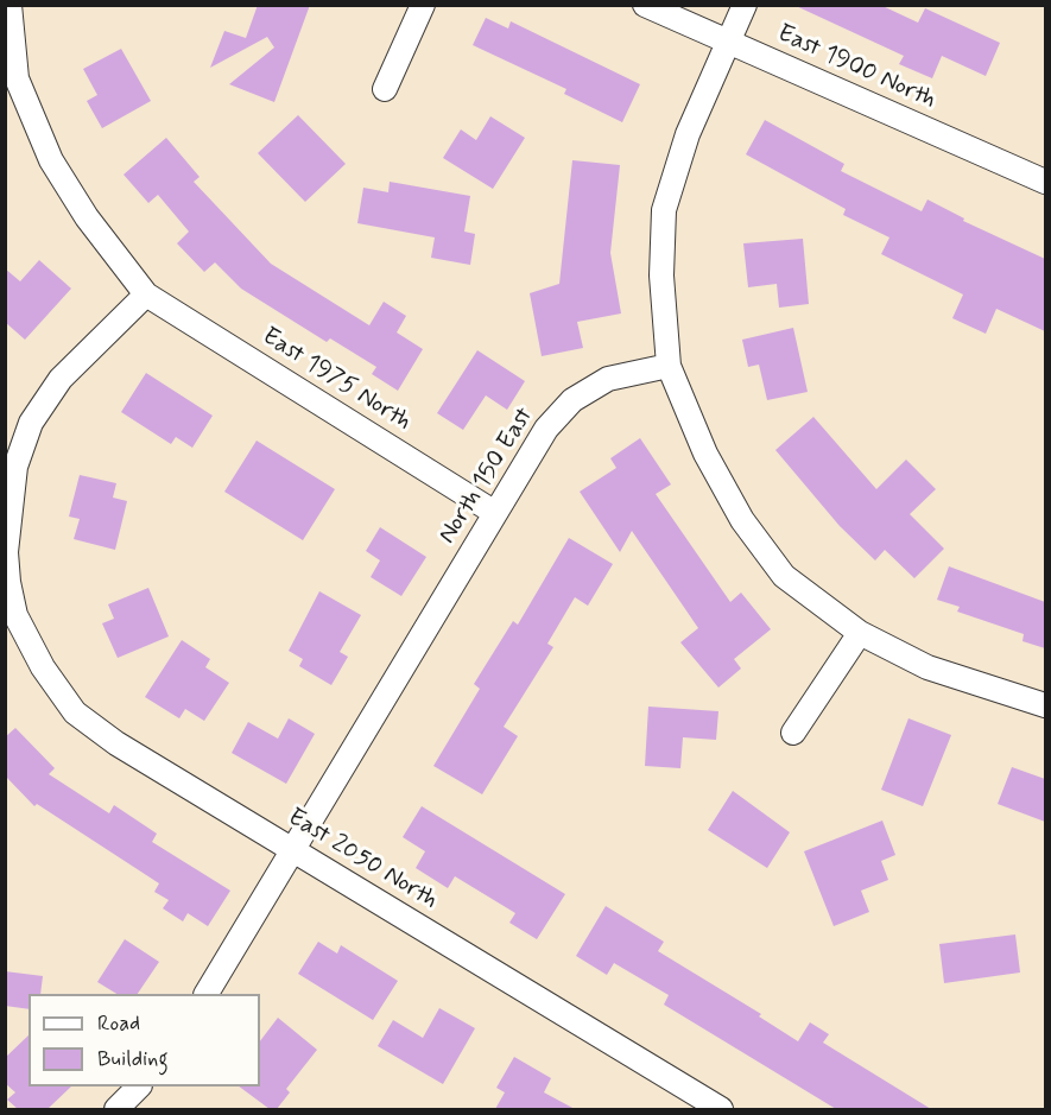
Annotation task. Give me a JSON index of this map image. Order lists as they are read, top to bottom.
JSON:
{
  "streets": {
    "street": [
      "East 1900 North",
      "East 1975 North",
      "North 150 East",
      "East 2050 North"
    ]
  },
  "crossings": [
    ["East 1975 North", "North 150 East"],
    ["East 1975 North", "East 2050 North"],
    ["North 150 East", "East 2050 North"]
  ],
  "legend": ["Road", "Building"]
}
